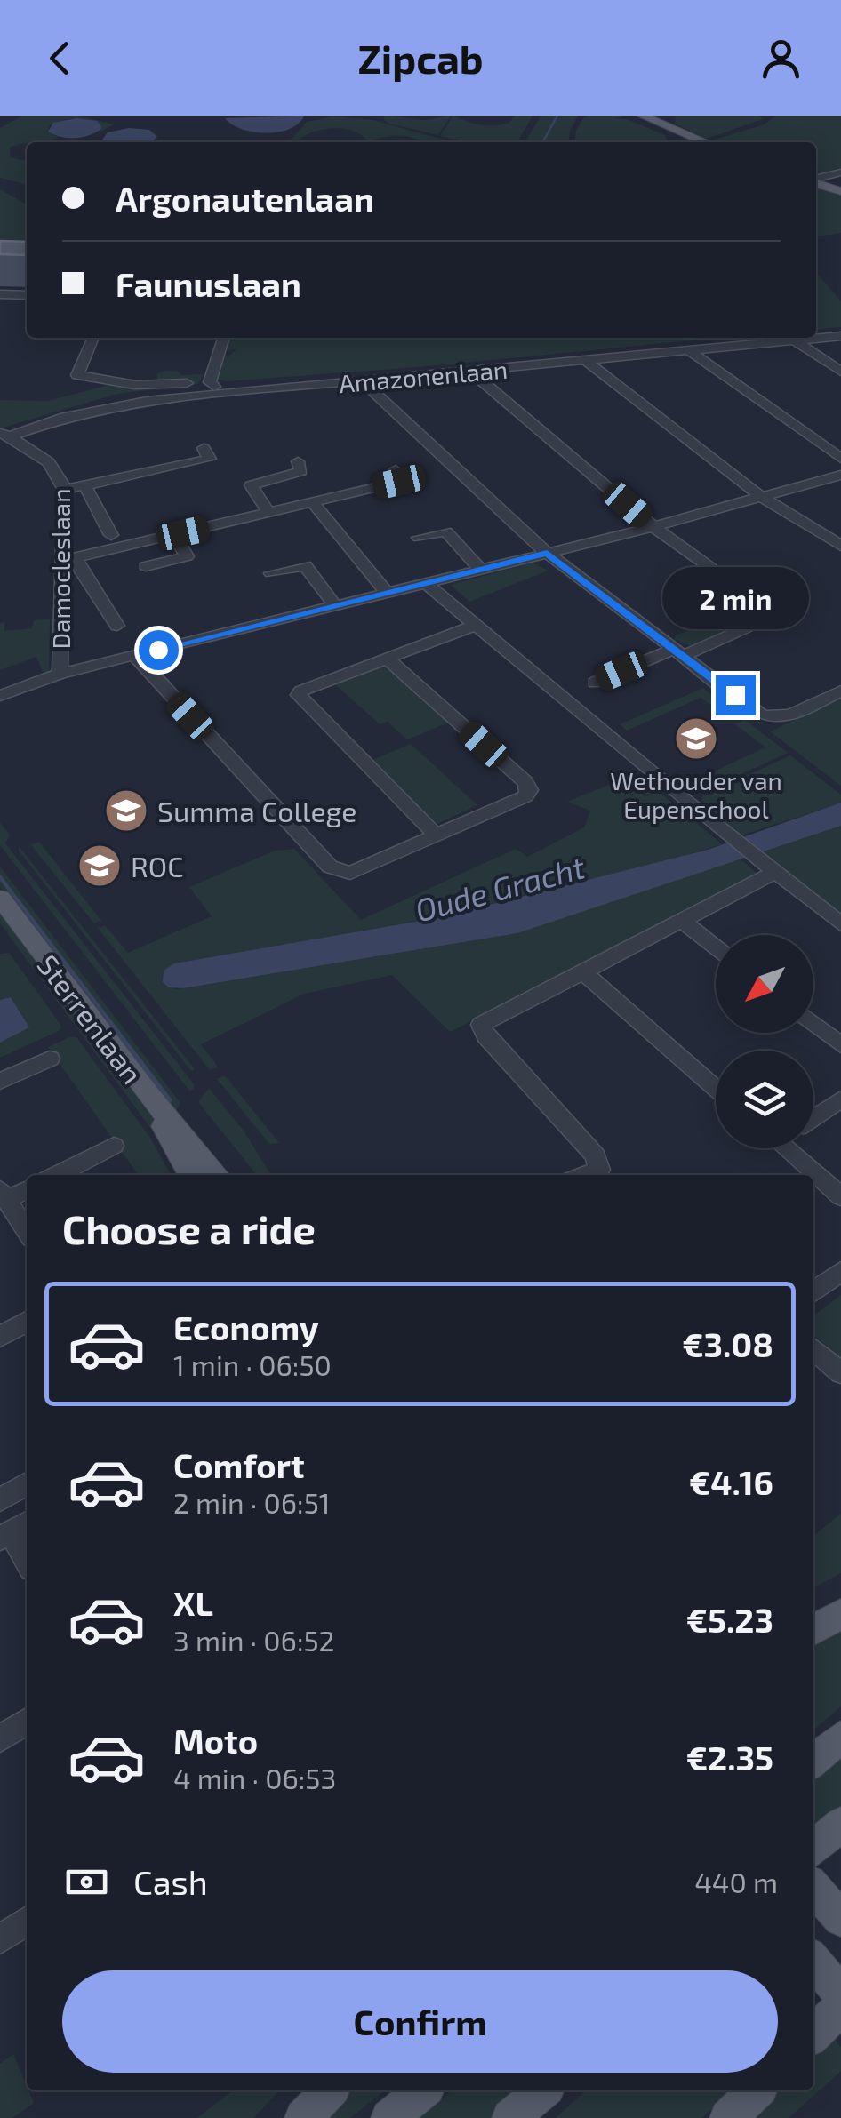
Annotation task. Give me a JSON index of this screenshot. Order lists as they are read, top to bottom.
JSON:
{
  "streets": {
    "main road": ["Sterrenlaan"],
    "street": ["Amazonenlaan", "Damocleslaan"]
  },
  "crossings": [
    ["Amazonenlaan", "Damocleslaan"]
  ],
  "water": ["Oude Gracht"],
  "places": {
    "school or university": ["Wethouder van Eupenschool", "Summa College", "ROC"]
  },
  "north": "bottom left",
  "page": {
    "header": "Zipcab",
    "banner": ["Argonautenlaan", "Faunuslaan"],
    "bubble": "2 min",
    "heading": "Choose a ride",
    "list": [
      {
        "name": "Economy",
        "note": "1 min · 06:50",
        "value": "€3.08"
      },
      {
        "name": "Comfort",
        "note": "2 min · 06:51",
        "value": "€4.16"
      },
      {
        "name": "XL",
        "note": "3 min · 06:52",
        "value": "€5.23"
      },
      {
        "name": "Moto",
        "note": "4 min · 06:53",
        "value": "€2.35"
      }
    ],
    "pay": ["Cash", "440 m"],
    "buttons": "Confirm"
  }
}
